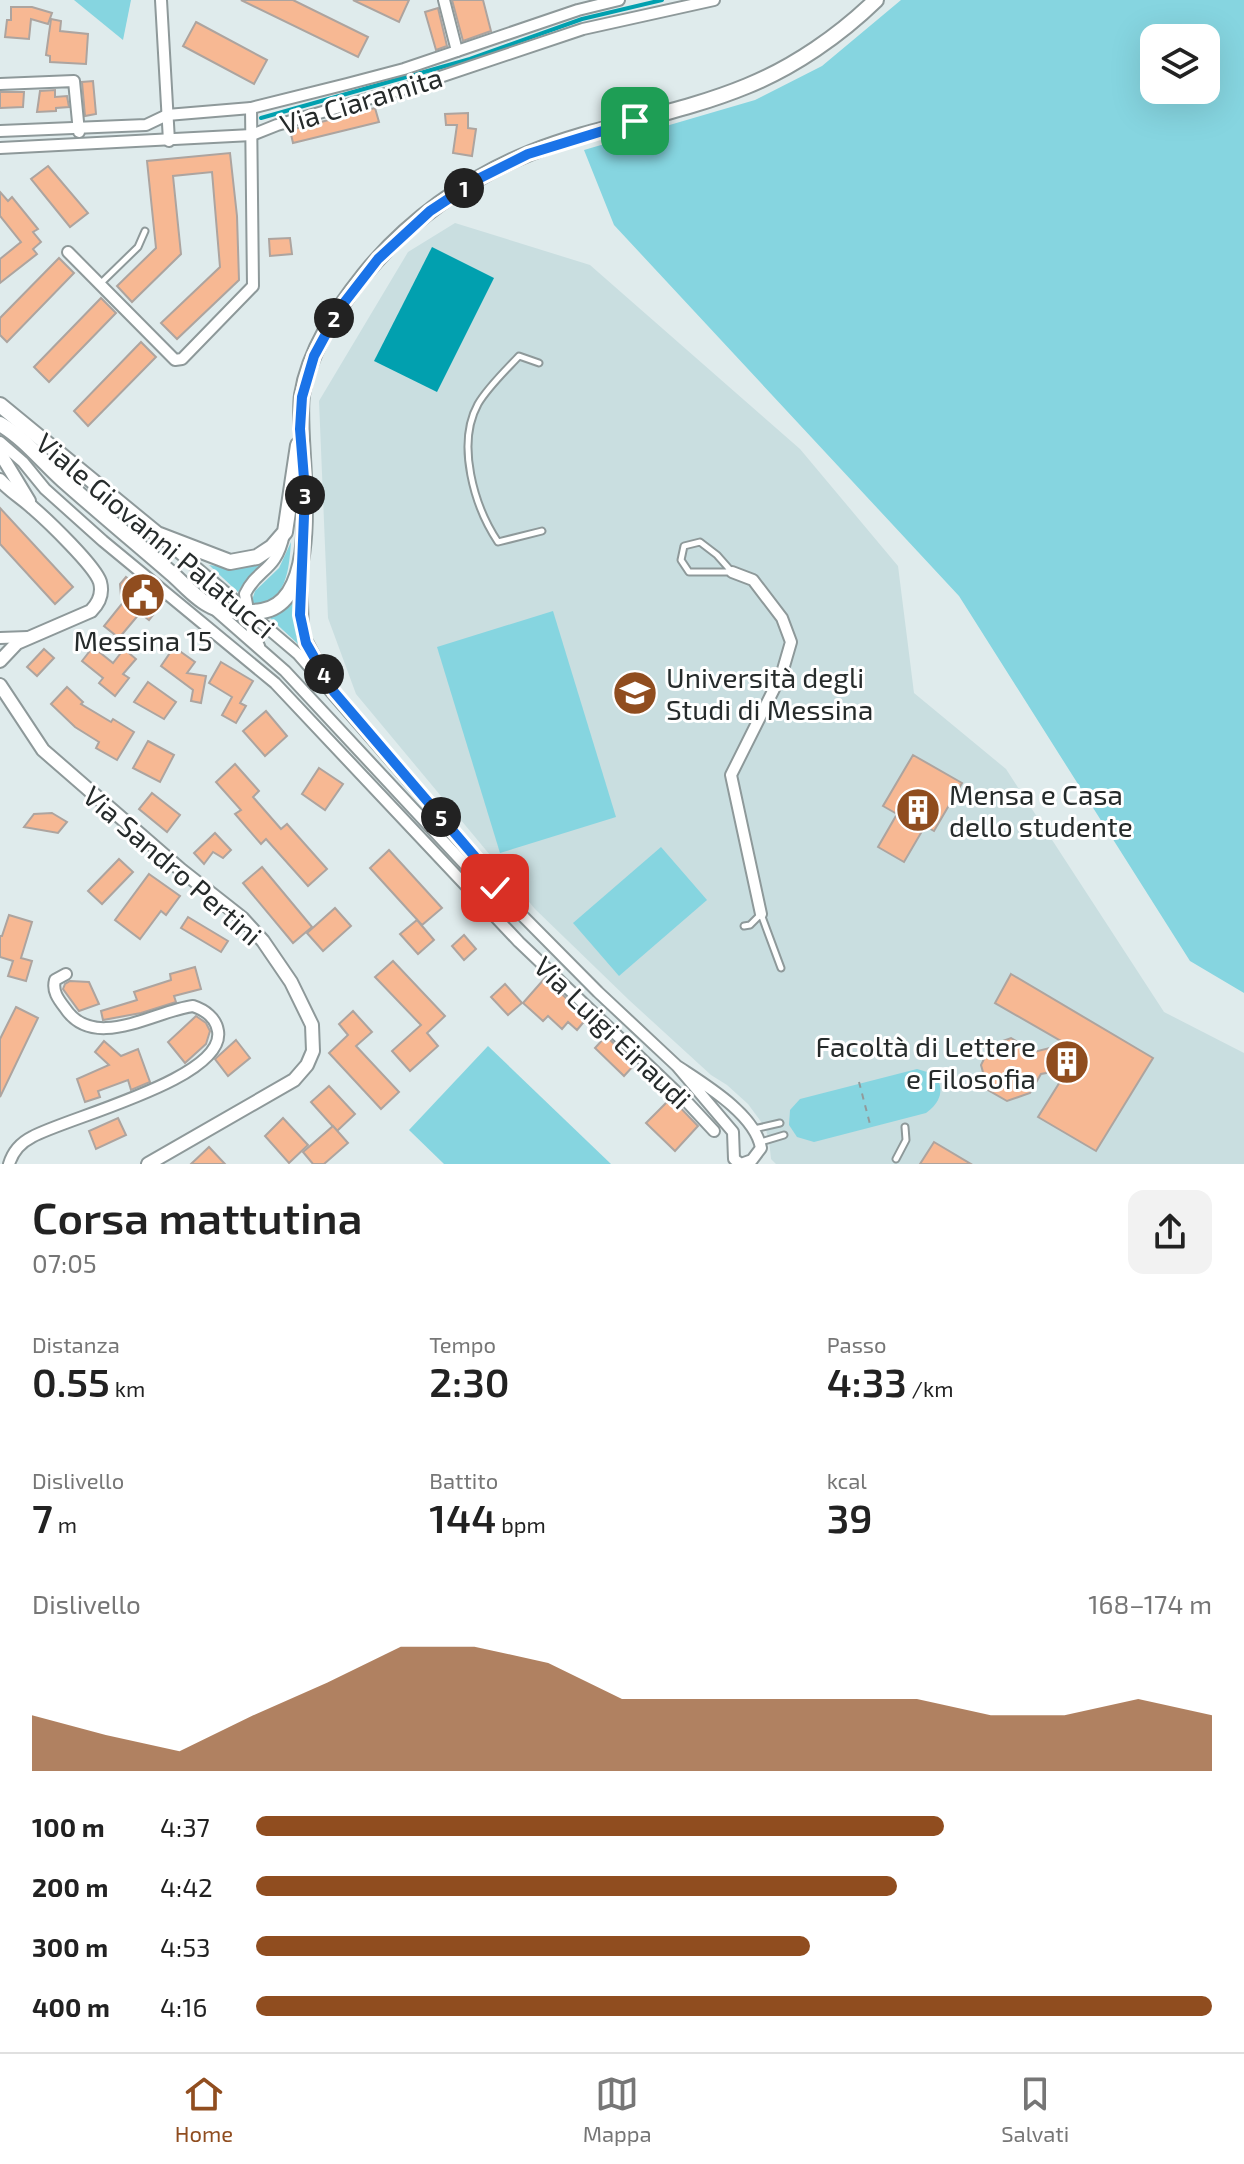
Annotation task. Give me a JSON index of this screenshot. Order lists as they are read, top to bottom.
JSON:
{
  "streets": {
    "main road": ["Viale Giovanni Palatucci"],
    "street": ["Via Ciaramita", "Via Sandro Pertini", "Via Luigi Einaudi"]
  },
  "places": {
    "public building": ["Messina 15"],
    "school or university": ["Università degli Studi di Messina"],
    "building": ["Mensa e Casa dello studente", "Facoltà di Lettere e Filosofia"]
  },
  "page": {
    "pins": [
      "1",
      "2",
      "3",
      "4",
      "5"
    ],
    "heading": ["Corsa mattutina", "07:05"],
    "stats": [
      ["Distanza", "0.55 km"],
      ["Tempo", "2:30"],
      ["Passo", "4:33 /km"],
      ["Dislivello", "7 m"],
      ["Battito", "144 bpm"],
      ["kcal", "39"]
    ],
    "chart": ["Dislivello", "168–174 m"],
    "list": [
      {
        "name": "100 m",
        "note": "4:37"
      },
      {
        "name": "200 m",
        "note": "4:42"
      },
      {
        "name": "300 m",
        "note": "4:53"
      },
      {
        "name": "400 m",
        "note": "4:16"
      }
    ],
    "tabs": ["Home", "Mappa", "Salvati"]
  }
}
